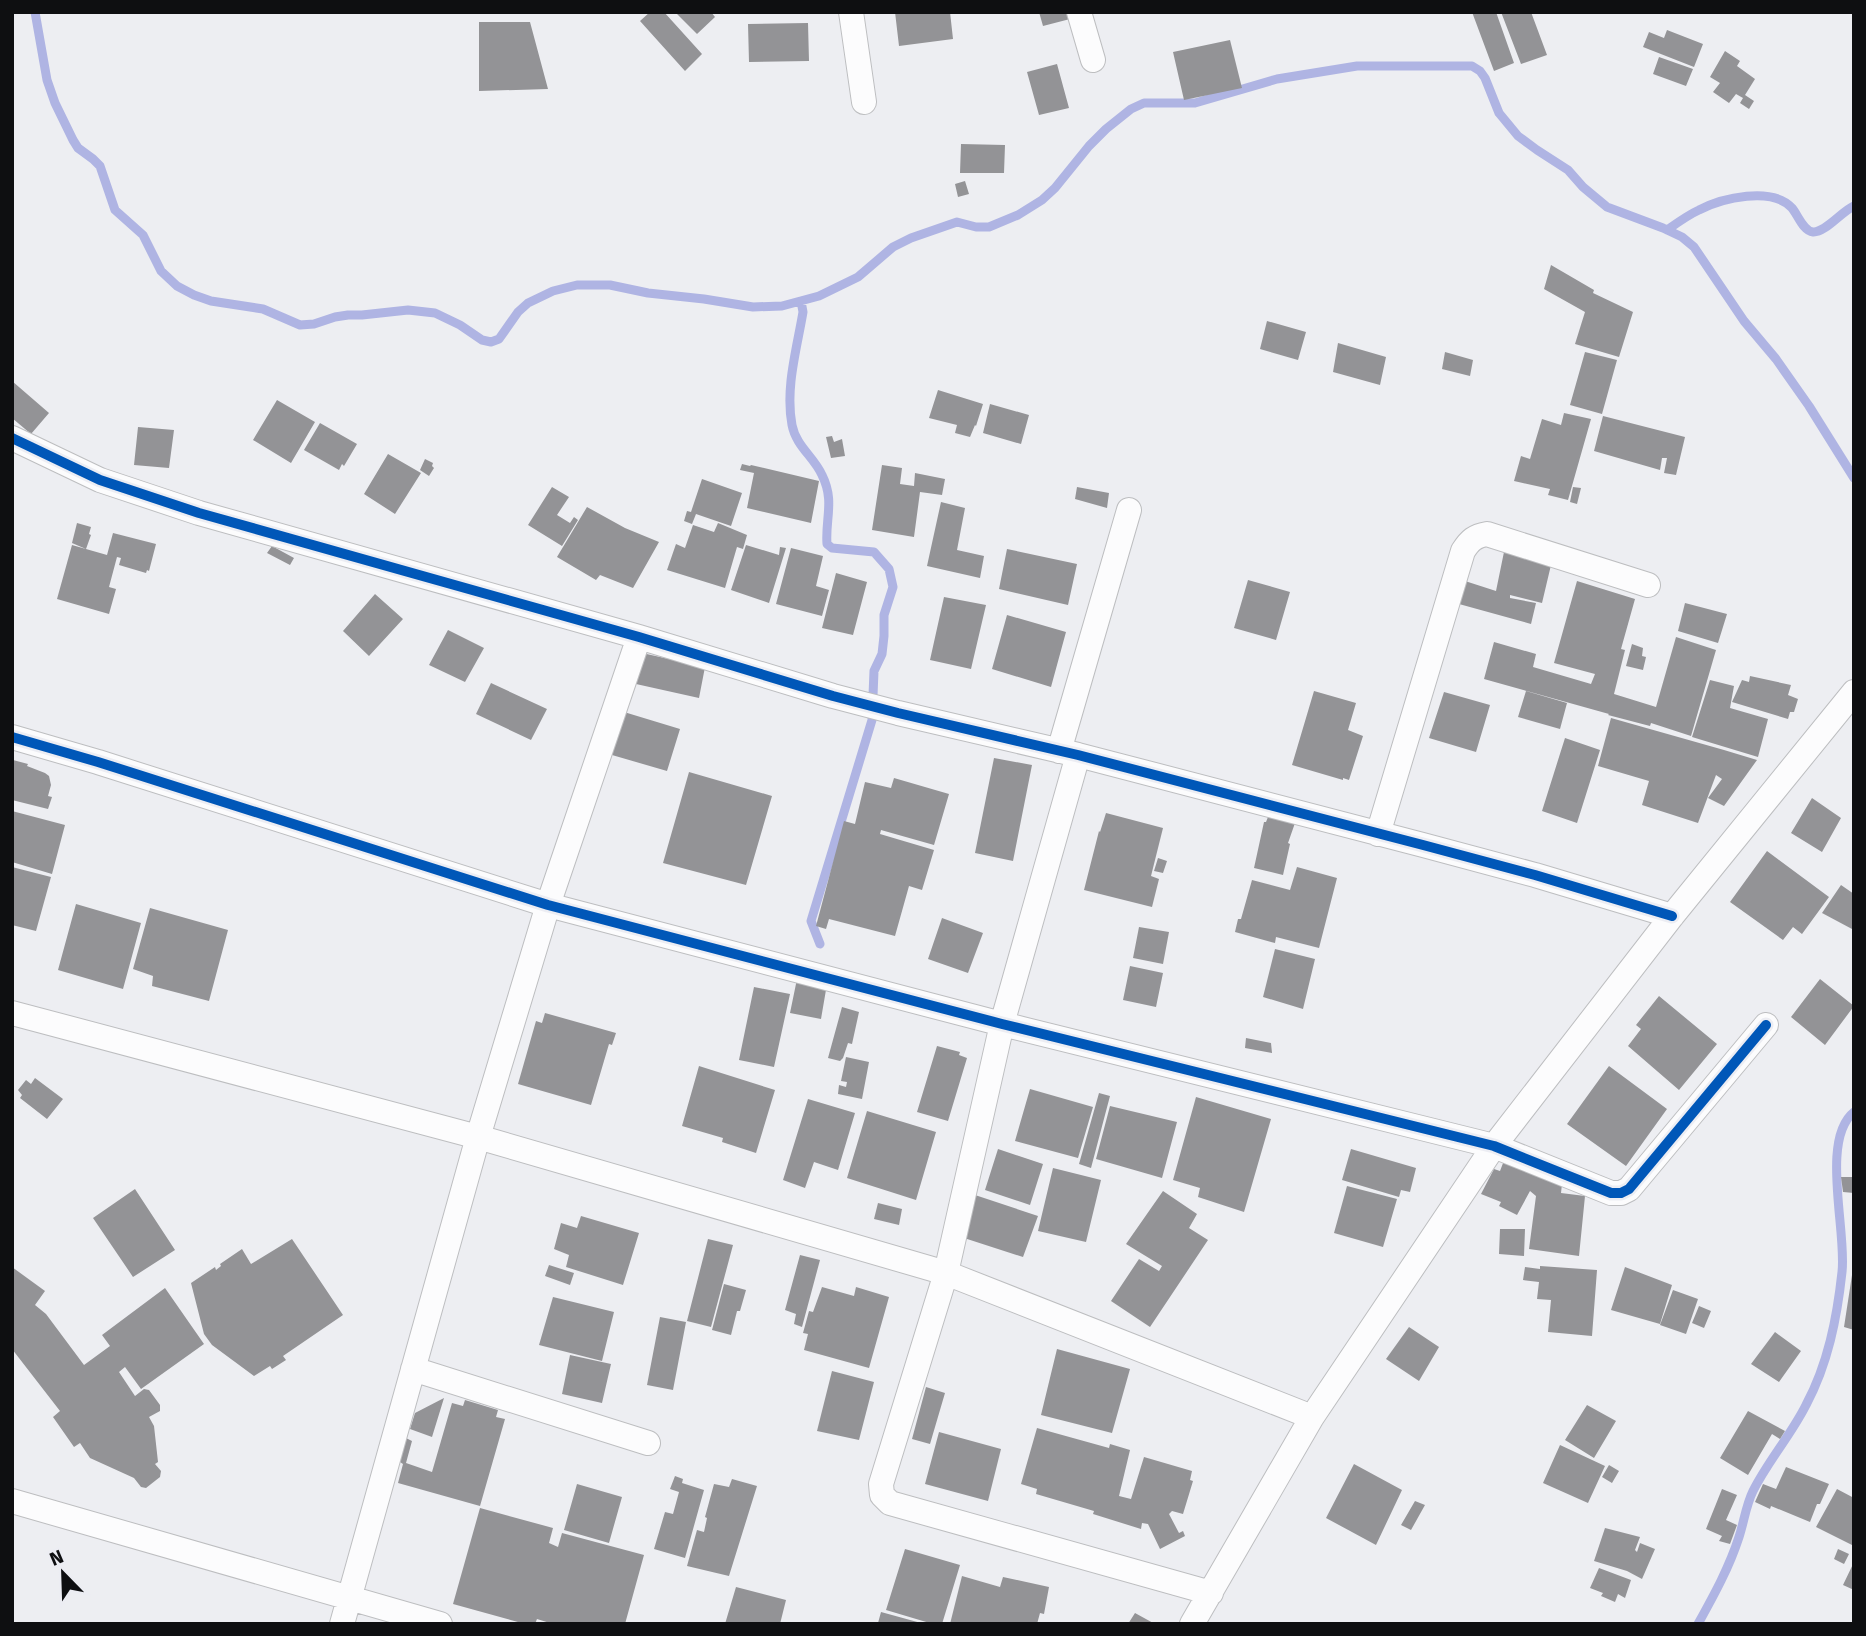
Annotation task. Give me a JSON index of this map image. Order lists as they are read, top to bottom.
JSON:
{
  "north": "top left"
}
